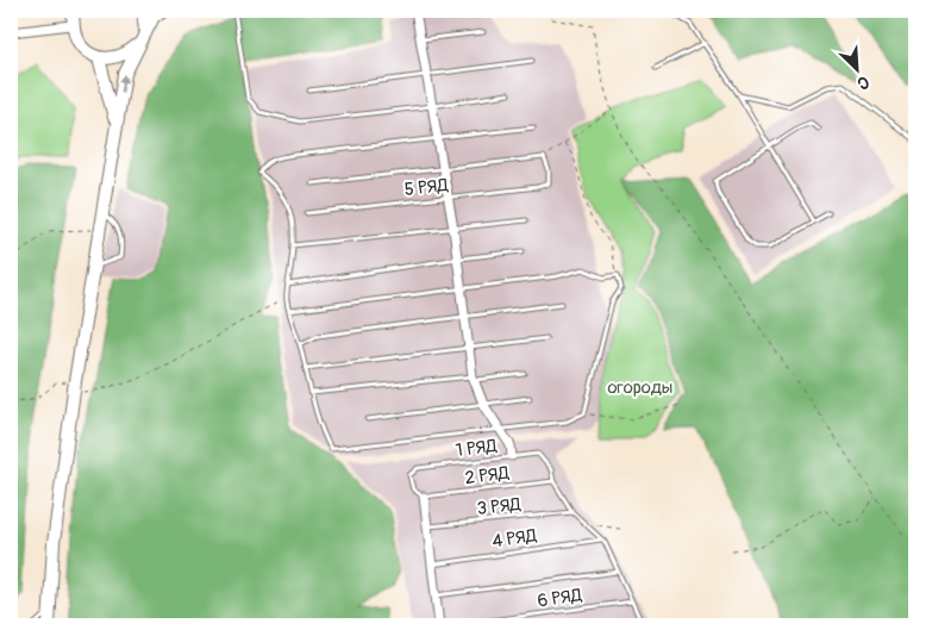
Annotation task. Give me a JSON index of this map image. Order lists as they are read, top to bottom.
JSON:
{
  "streets": {
    "lane": [
      "5 РЯД",
      "1 РЯД",
      "2 РЯД",
      "3 РЯД",
      "4 РЯД",
      "6 РЯД"
    ]
  },
  "crossings": [
    ["1 РЯД", "2 РЯД"]
  ],
  "parks": ["огороды"],
  "north": "bottom right"
}
